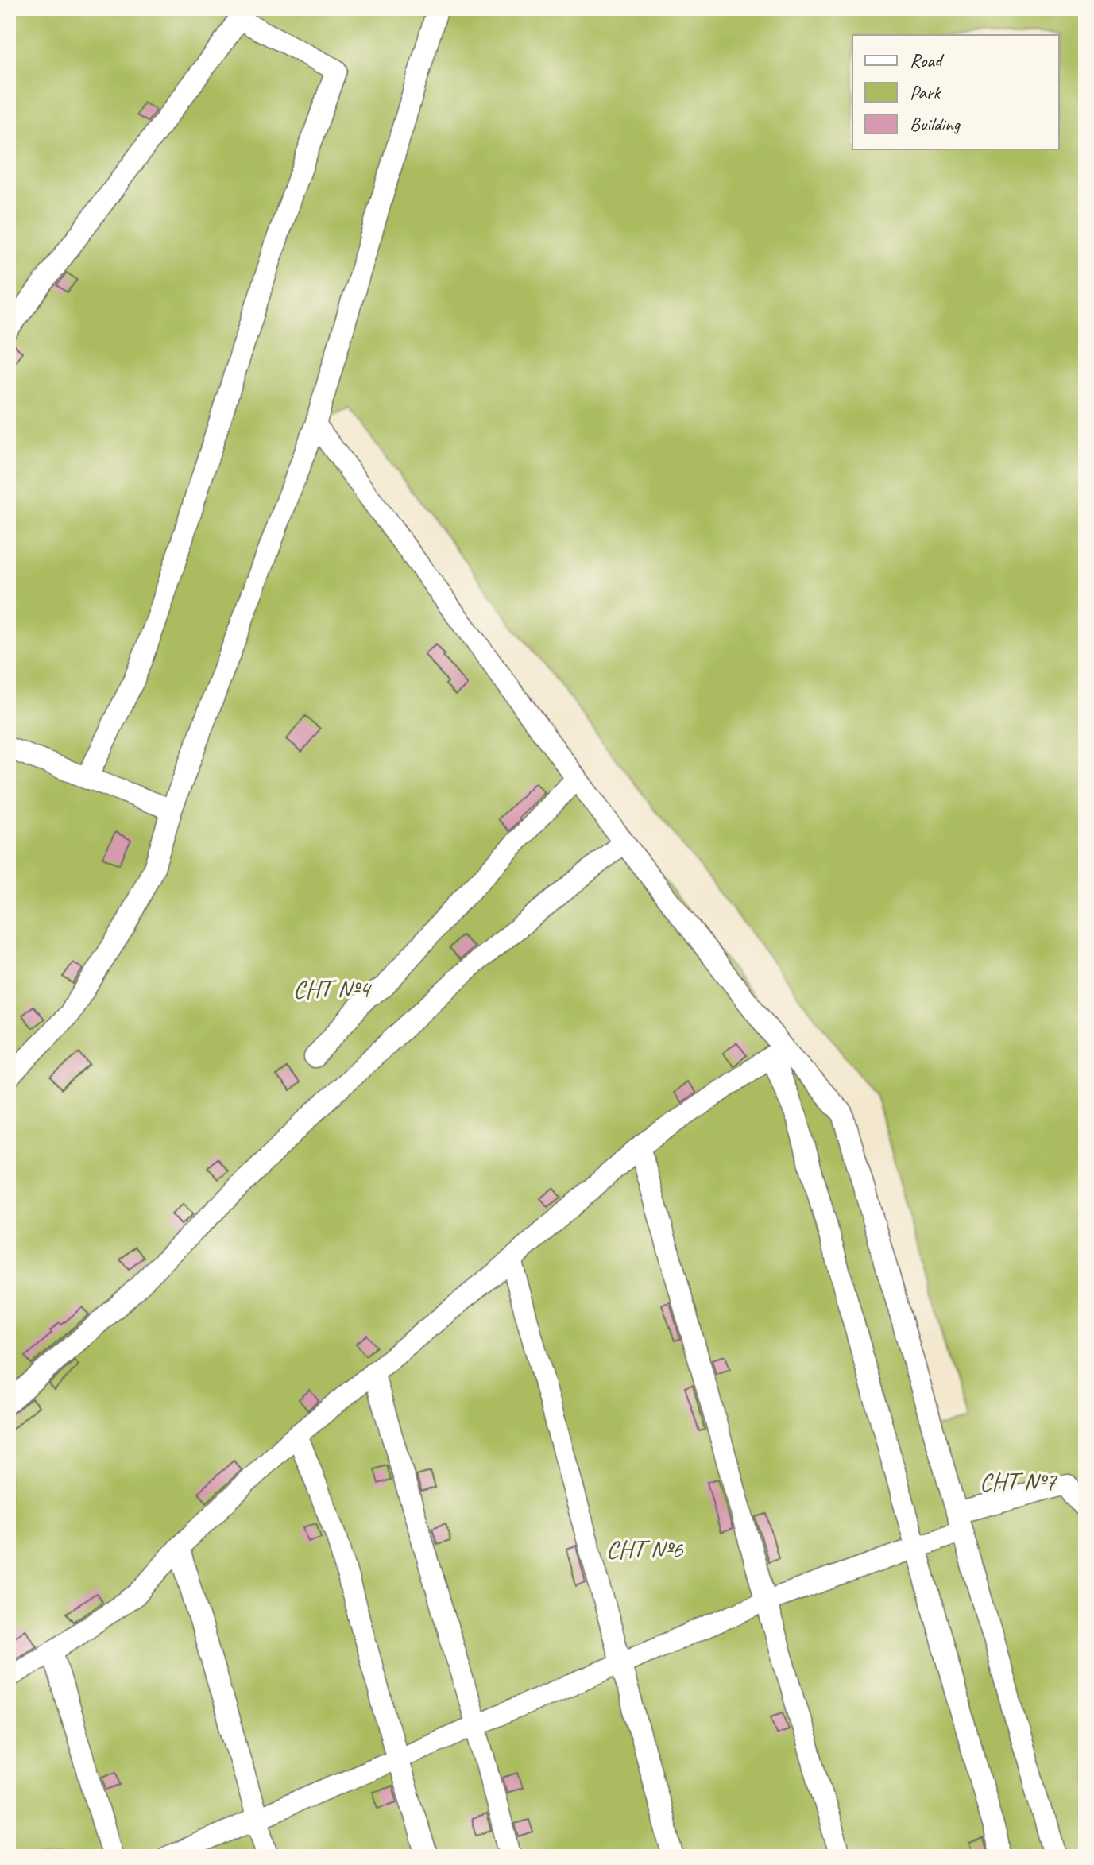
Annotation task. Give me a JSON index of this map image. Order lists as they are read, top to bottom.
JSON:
{
  "parks": ["СНТ №4", "СНТ №7", "СНТ №6"],
  "legend": ["Road", "Park", "Building"]
}
